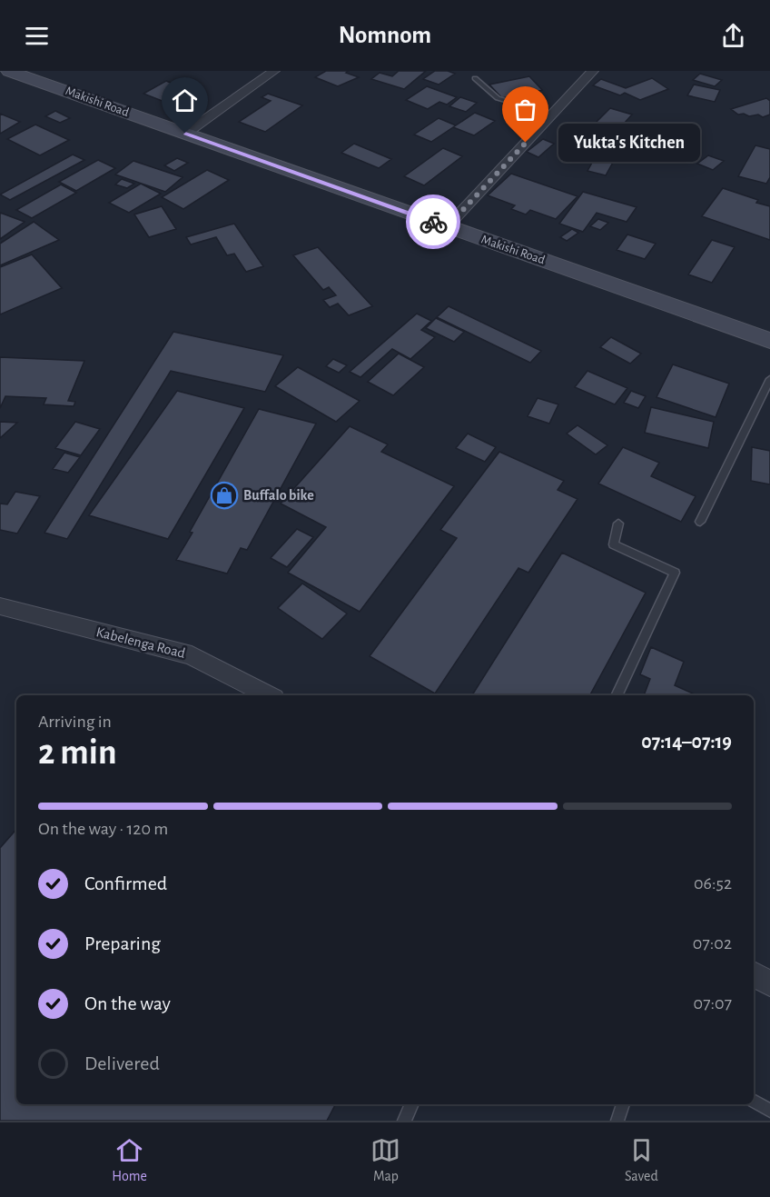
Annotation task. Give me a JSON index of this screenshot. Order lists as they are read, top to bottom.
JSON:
{
  "streets": {
    "main road": ["Makishi Road"],
    "street": ["Kabelenga Road"]
  },
  "places": {
    "other": ["Yukta's Kitchen"],
    "shop": ["Buffalo bike"]
  },
  "page": {
    "header": "Nomnom",
    "bubble": "Yukta's Kitchen",
    "heading": ["2 min", "Arriving in", "07:14–07:19"],
    "bar": "On the way · 120 m",
    "list": [
      ["Confirmed", "06:52"],
      ["Preparing", "07:02"],
      ["On the way", "07:07"],
      "Delivered"
    ],
    "tabs": ["Home", "Map", "Saved"]
  }
}
